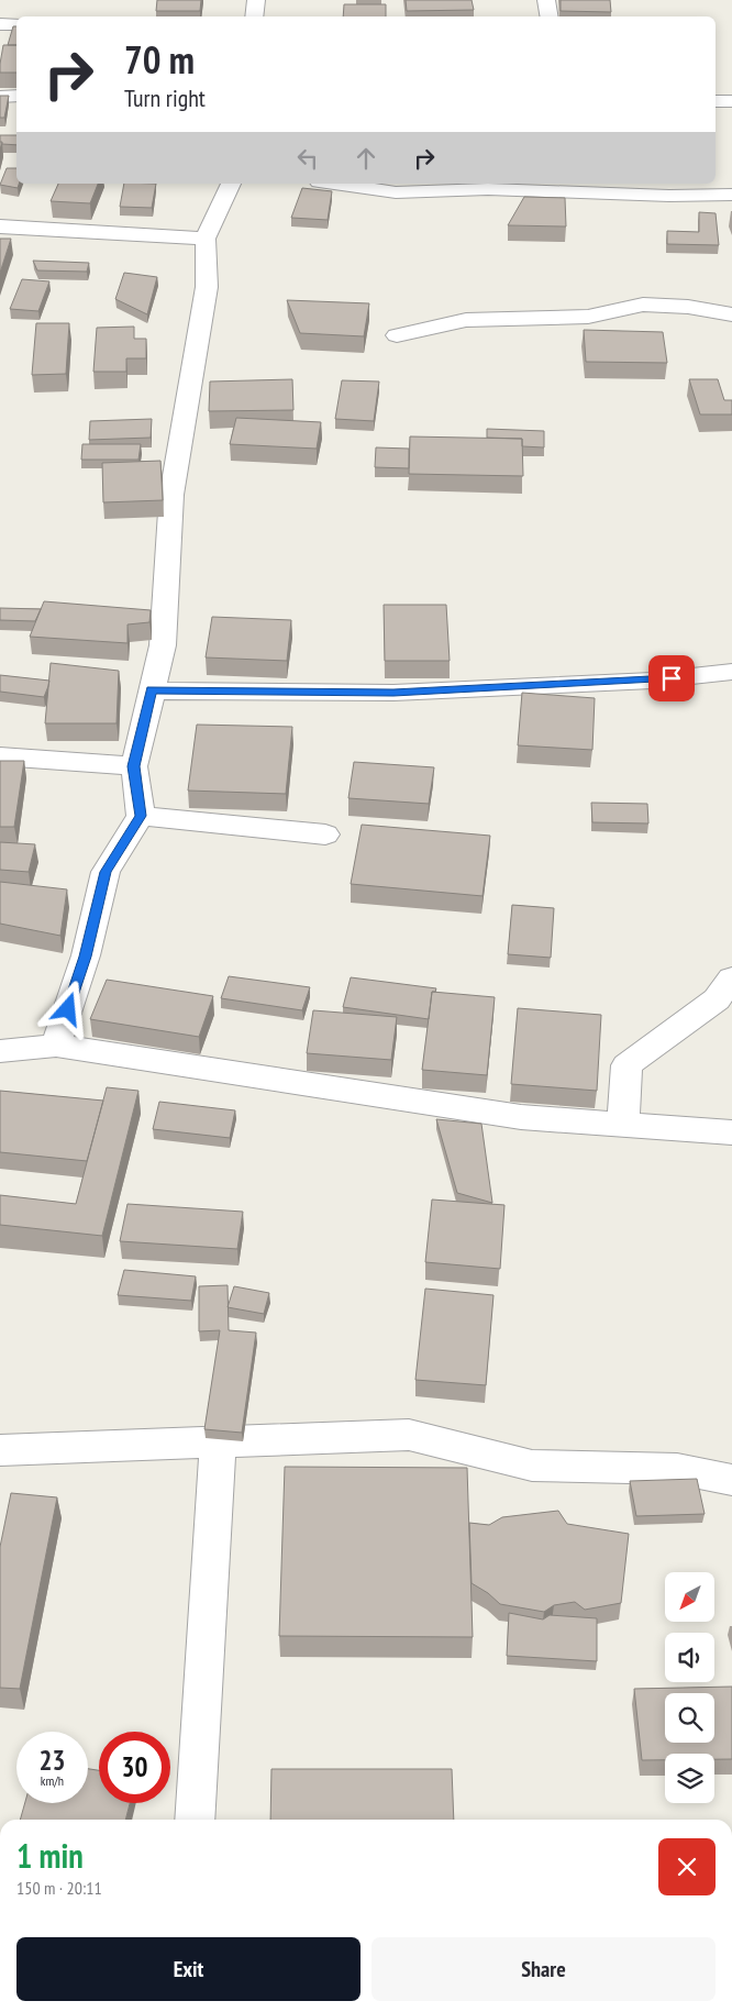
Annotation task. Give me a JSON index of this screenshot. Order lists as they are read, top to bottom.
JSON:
{
  "north": "bottom left",
  "page": {
    "turn": ["70 m", "Turn right"],
    "speed": "23 km/h",
    "limit": "30",
    "heading": ["1 min", "150 m · 20:11"],
    "buttons": ["Exit", "Share"]
  }
}
